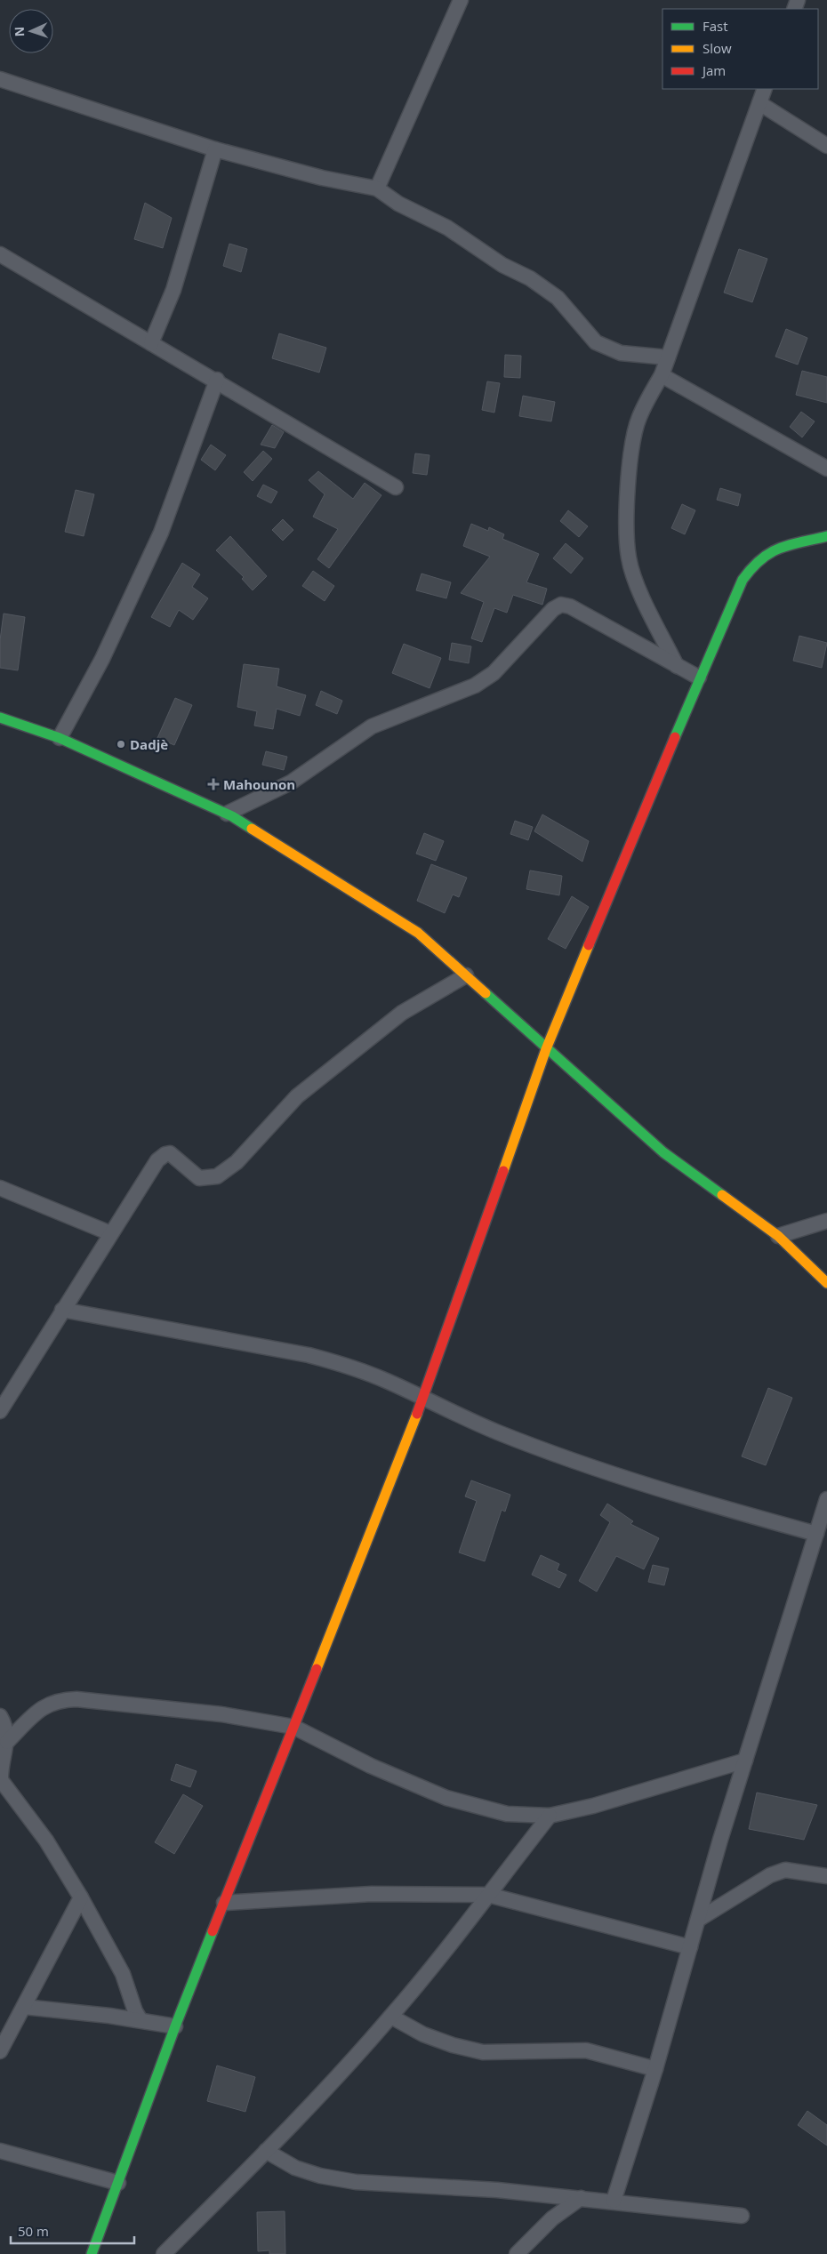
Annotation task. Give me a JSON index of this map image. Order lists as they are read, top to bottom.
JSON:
{
  "places": {
    "other": ["Dadjè"],
    "health": ["Mahounon"]
  },
  "legend": ["Fast", "Slow", "Jam"],
  "scale_bar": "50 m",
  "north": "left"
}
